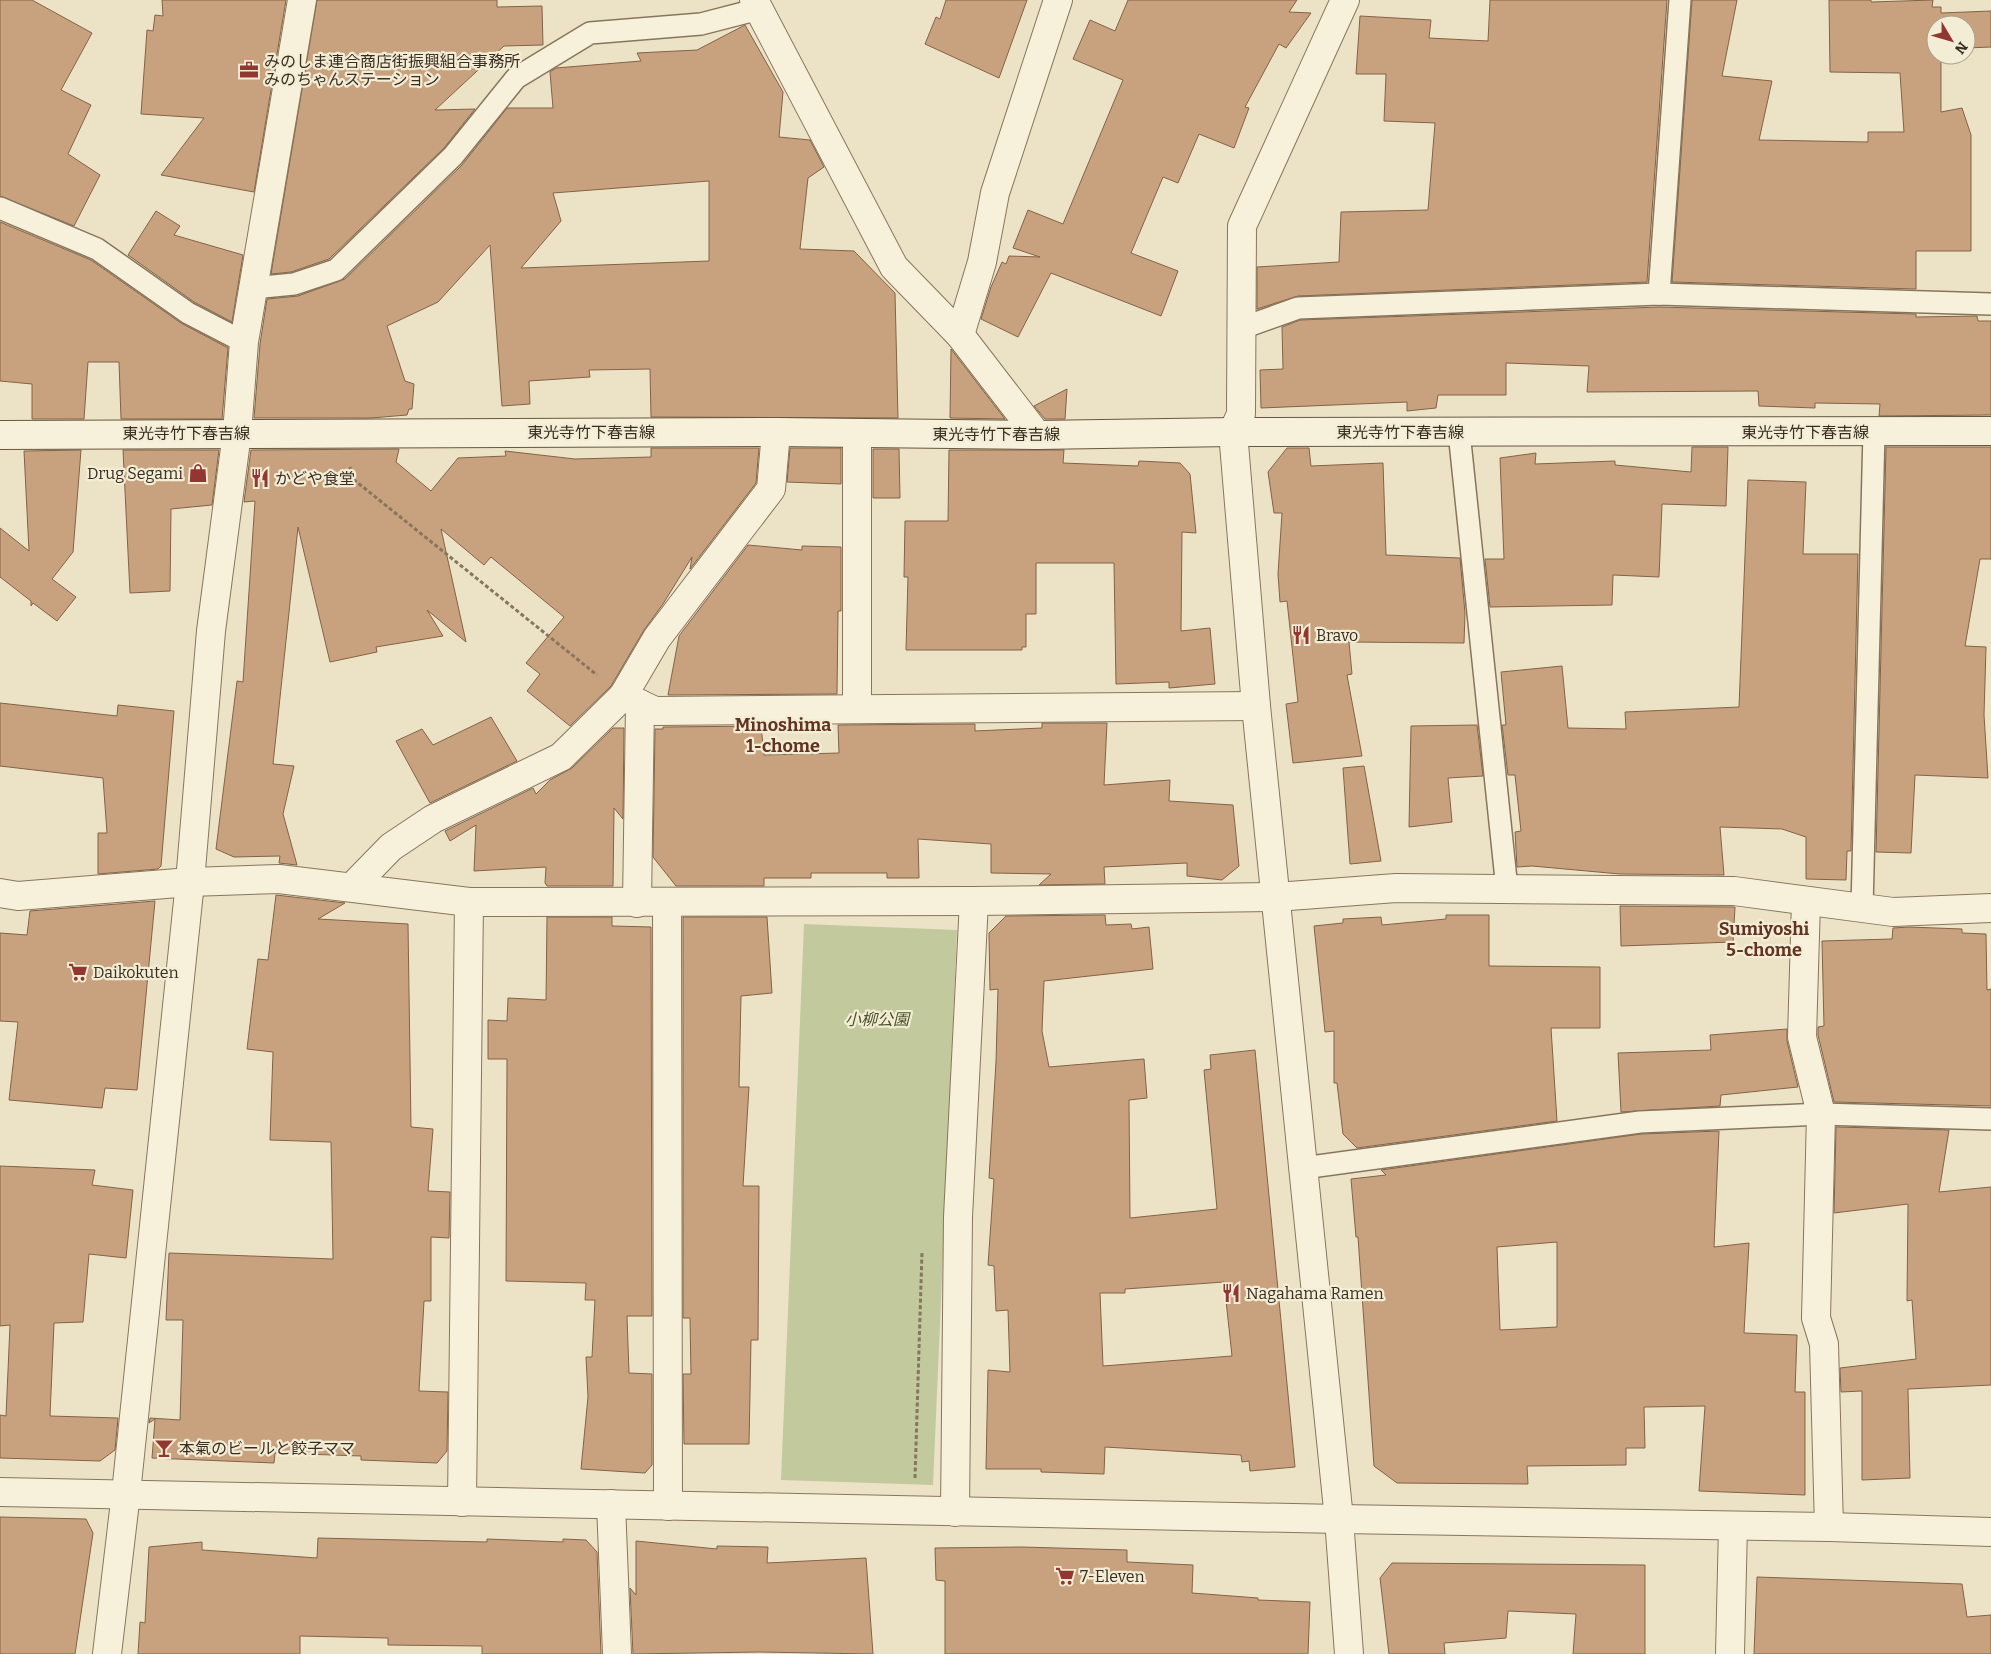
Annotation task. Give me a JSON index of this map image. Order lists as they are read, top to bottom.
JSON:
{
  "streets": {
    "street": ["東光寺竹下春吉線"]
  },
  "districts": ["Minoshima 1-chome", "Sumiyoshi 5-chome"],
  "parks": ["小柳公園"],
  "places": {
    "office": ["みのしま連合商店街振興組合事務所 みのちゃんステーション"],
    "shop": ["Drug Segami"],
    "restaurant": ["かどや食堂", "Bravo", "Nagahama Ramen"],
    "supermarket": ["Daikokuten", "7-Eleven"],
    "bar": ["本氣のビールと餃子ママ"]
  },
  "north": "bottom right"
}
